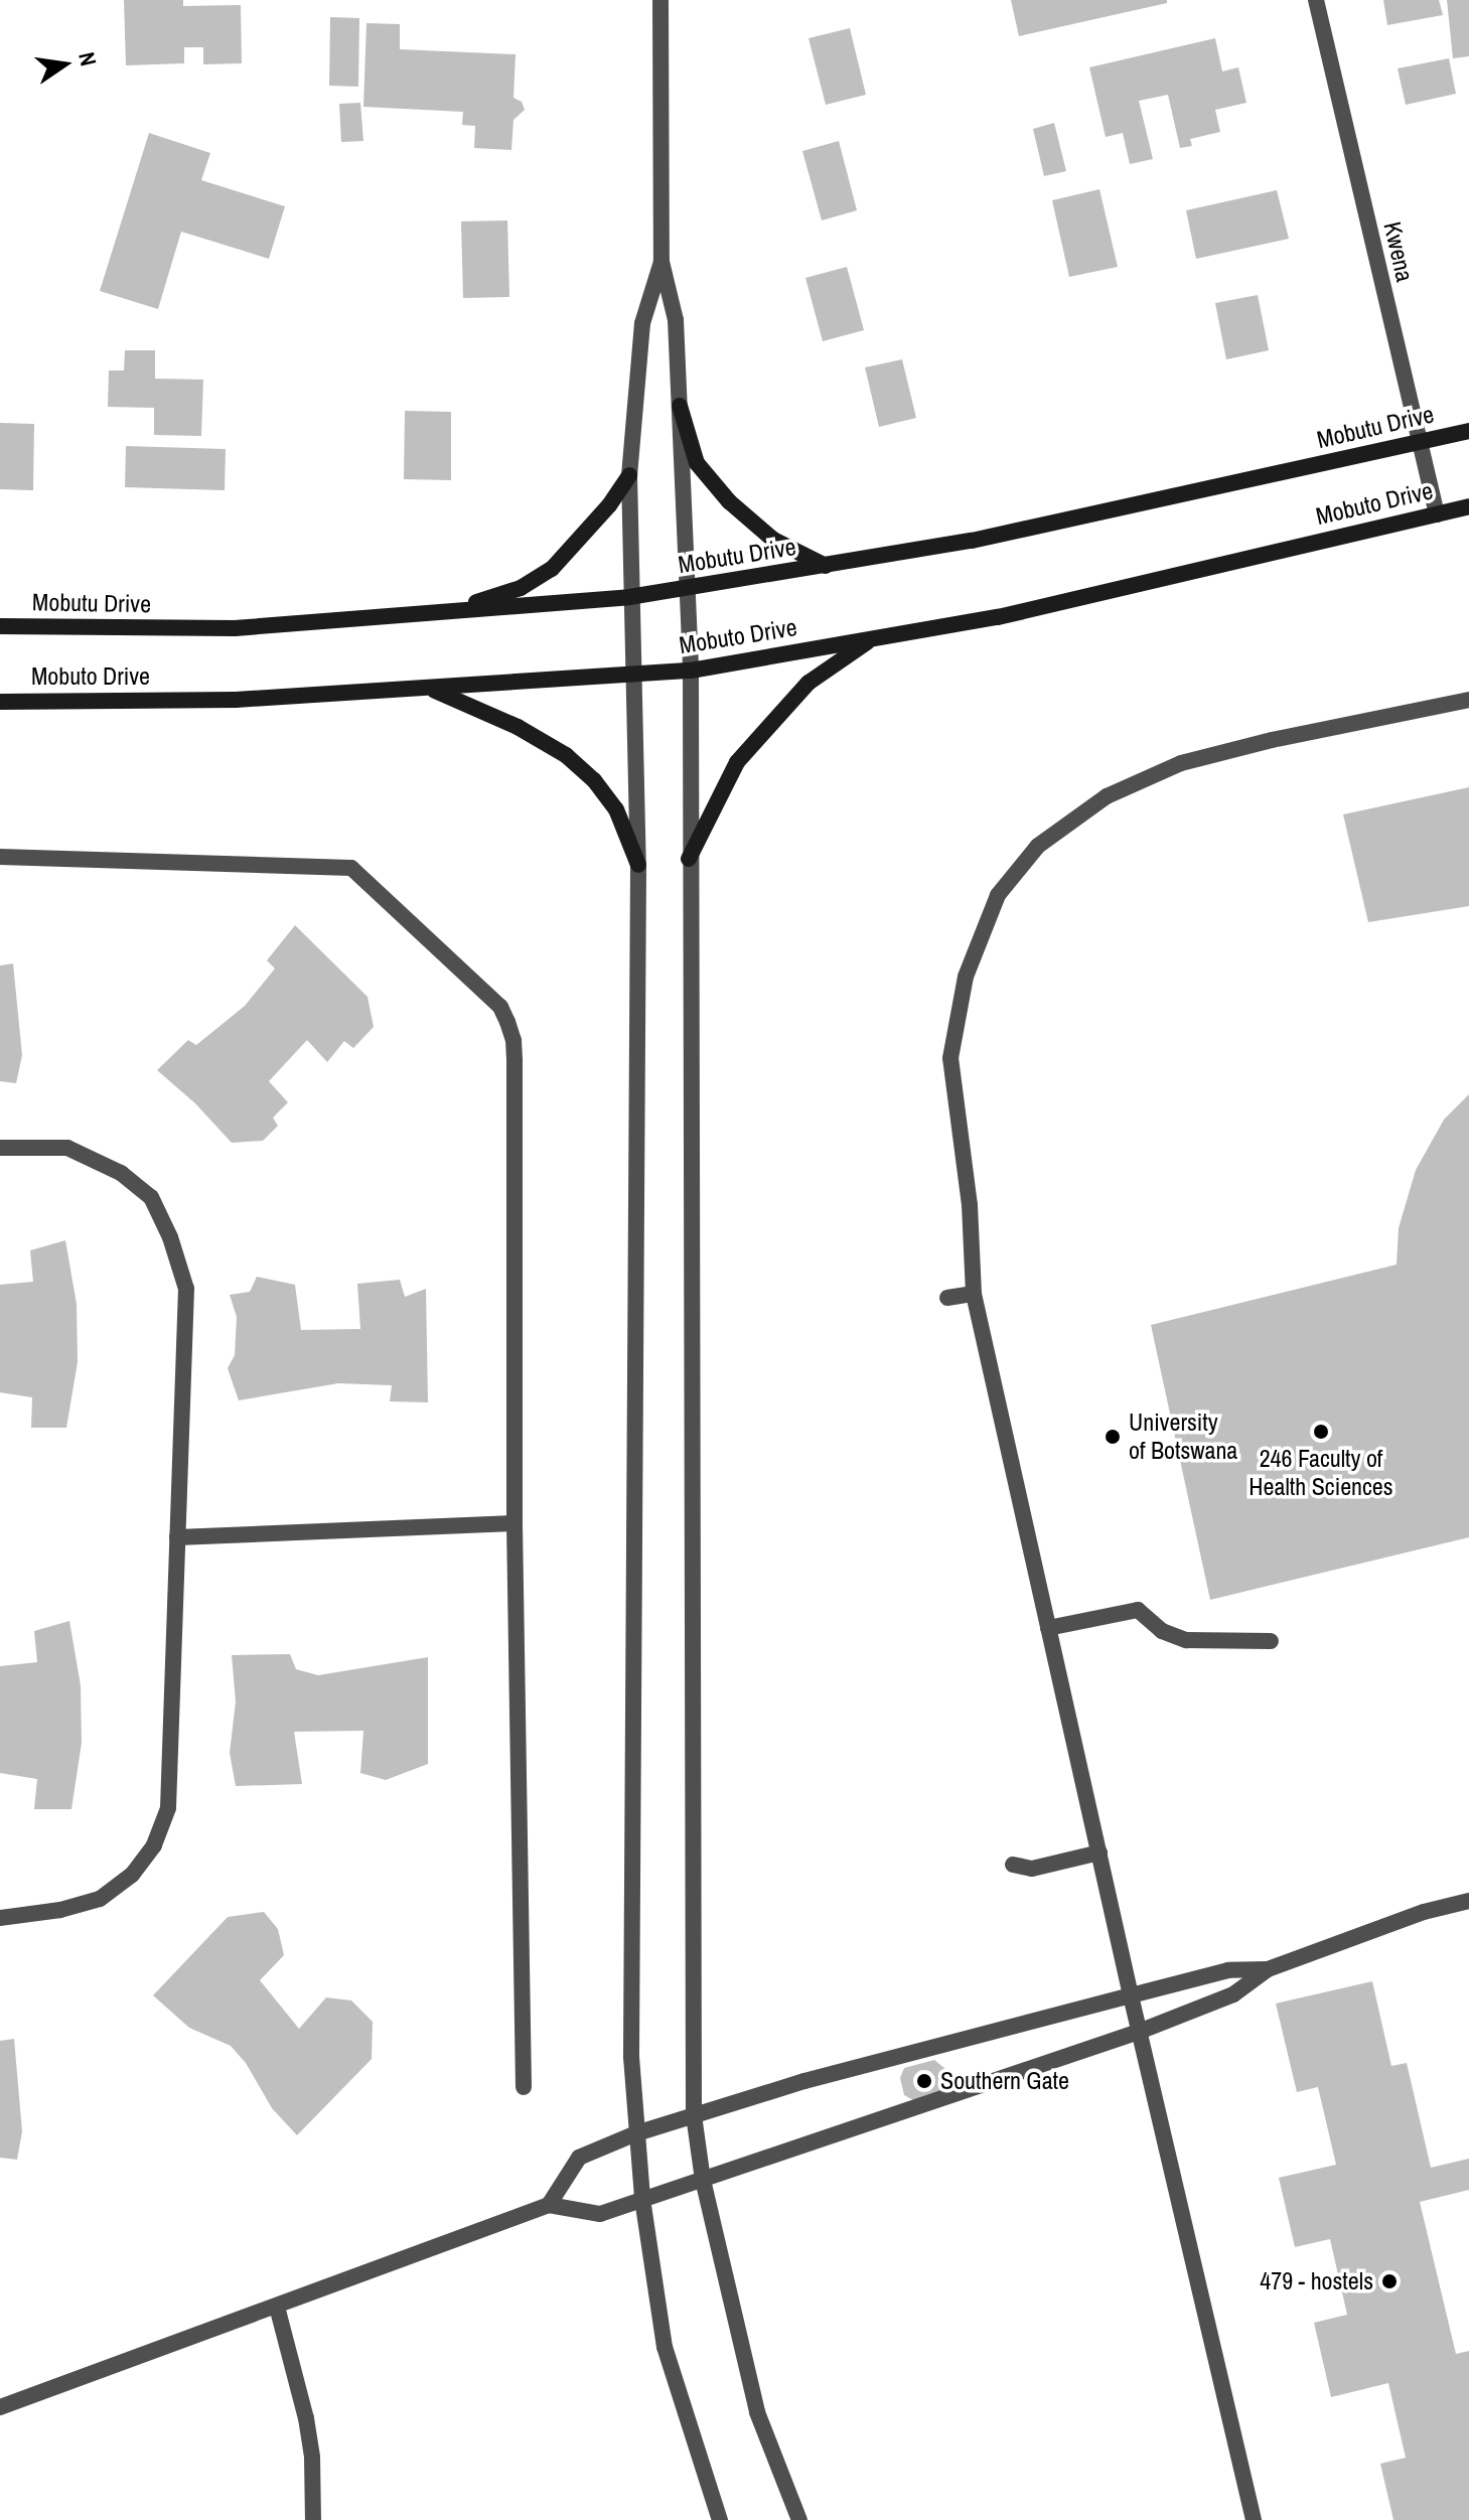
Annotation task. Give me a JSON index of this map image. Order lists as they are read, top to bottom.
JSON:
{
  "streets": {
    "main road": ["Mobutu Drive", "Mobuto Drive"],
    "street": ["Kwena"]
  },
  "crossings": [
    ["Kwena", "Mobutu Drive"],
    ["Kwena", "Mobuto Drive"]
  ],
  "places": [
    "246 Faculty of Health Sciences",
    "University of Botswana",
    "Southern Gate",
    "479 - hostels"
  ],
  "north": "right"
}
